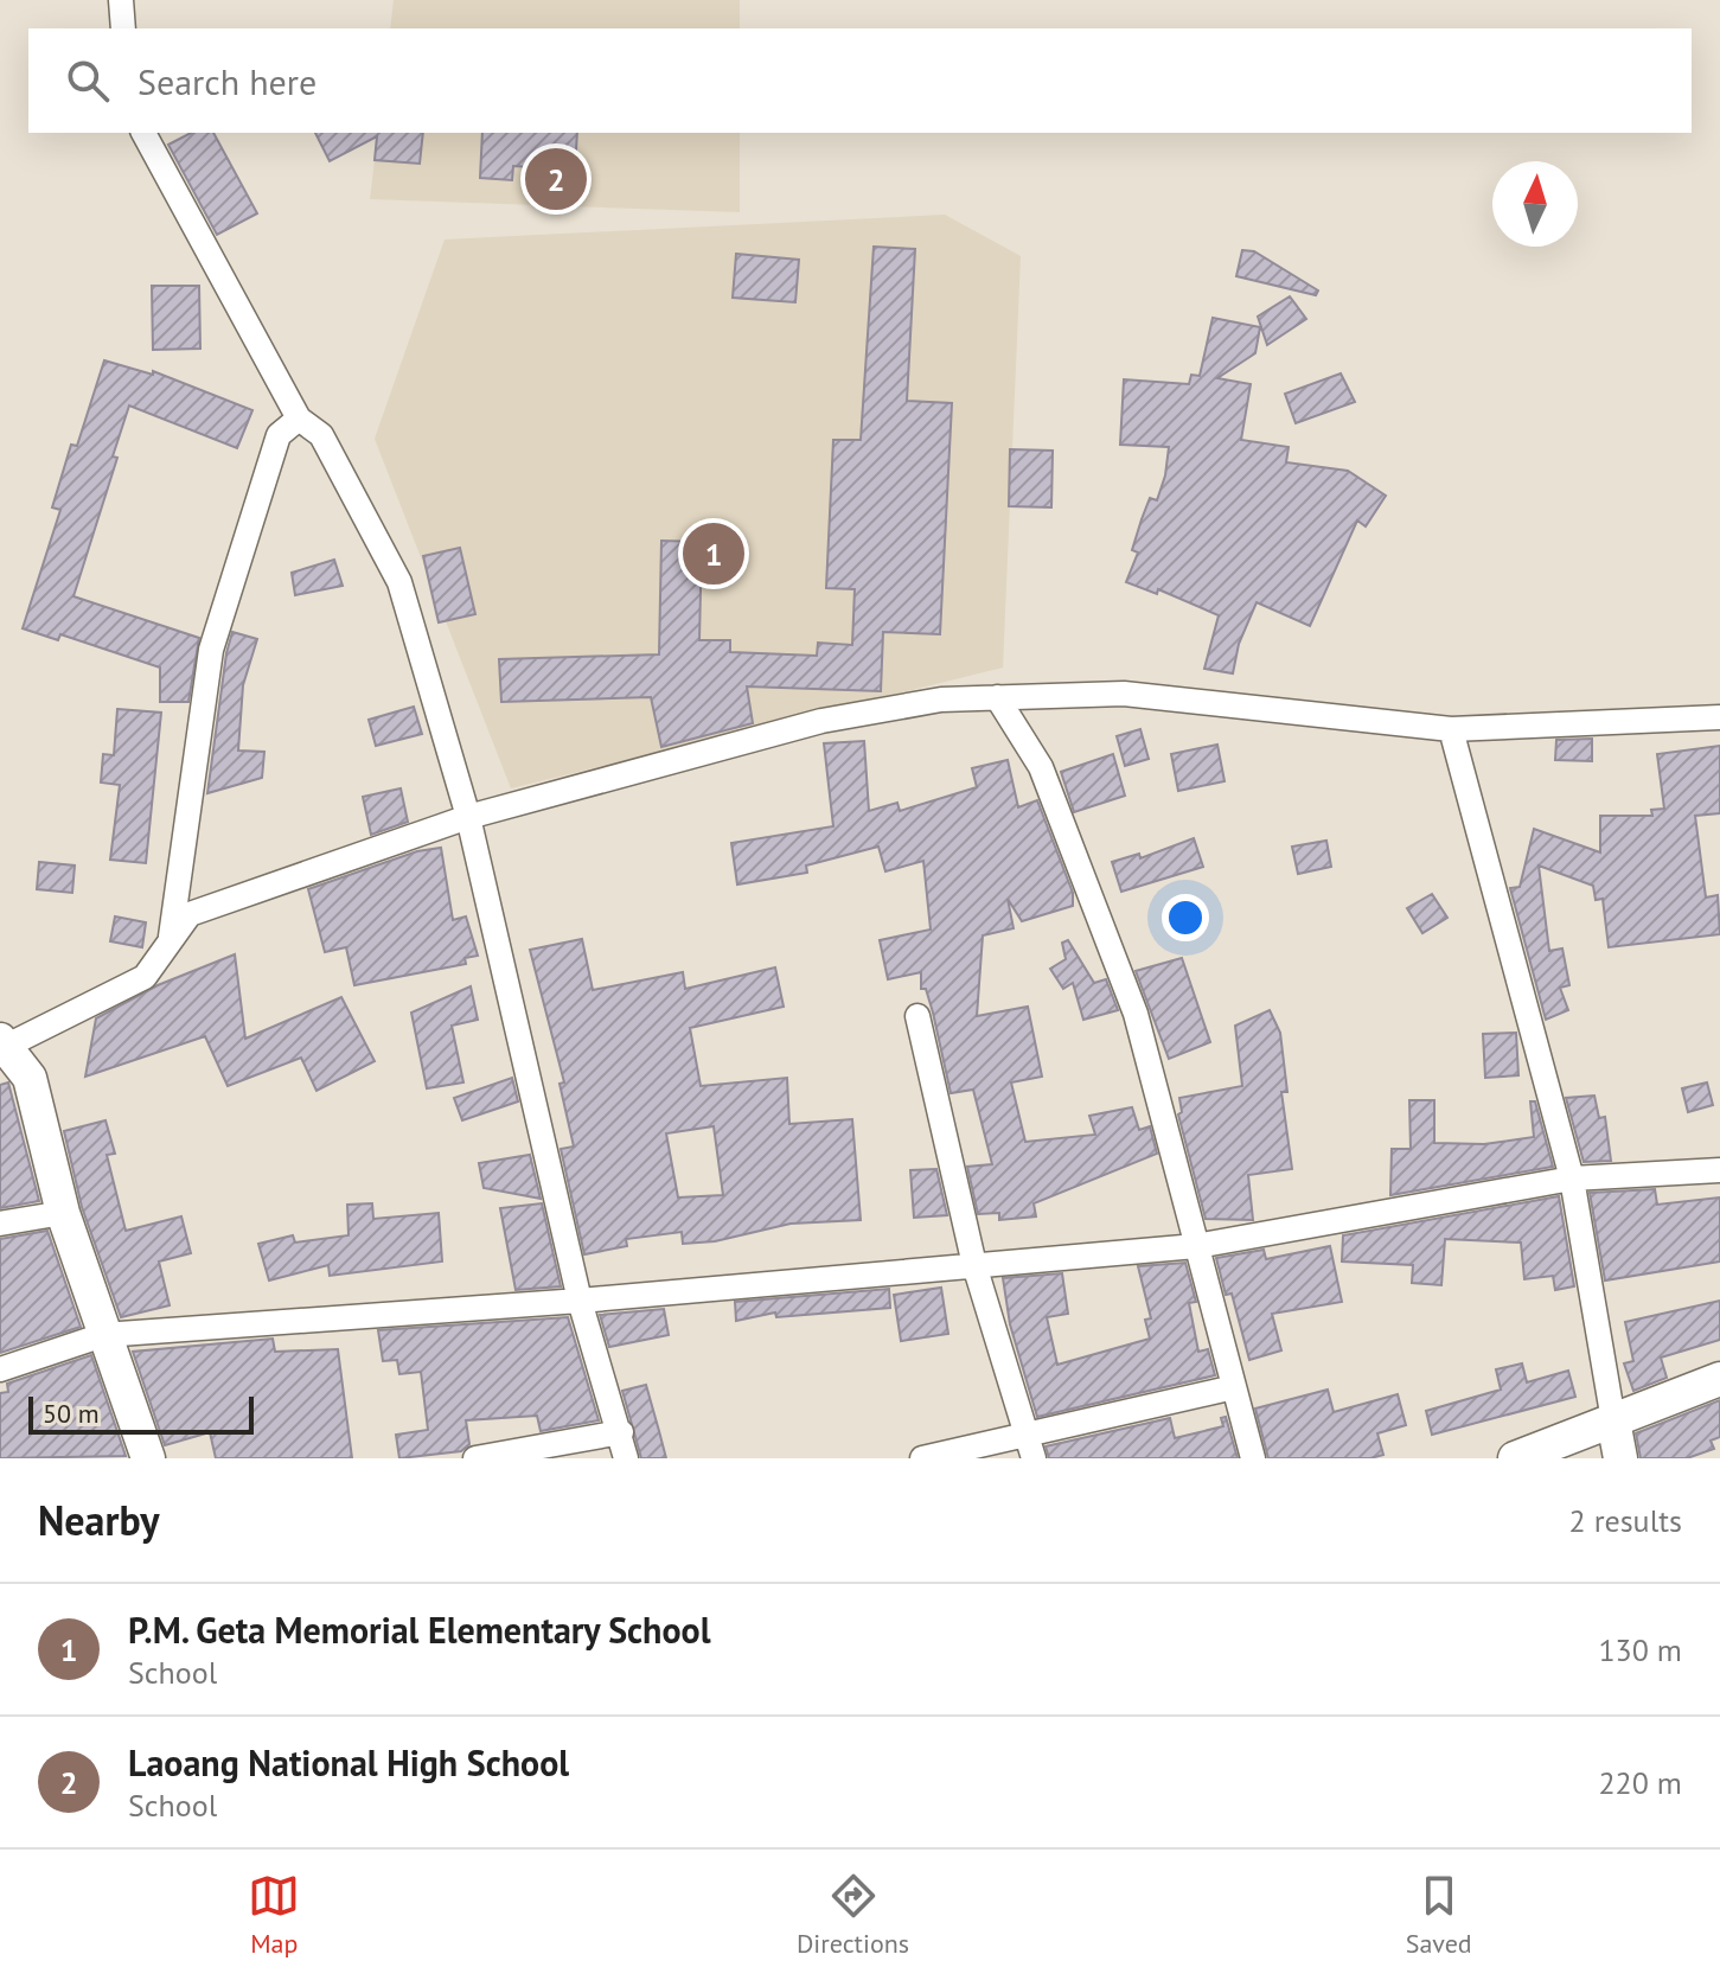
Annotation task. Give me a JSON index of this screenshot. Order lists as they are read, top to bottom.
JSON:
{
  "scale_bar": "50 m",
  "north": "top",
  "page": {
    "search": "Search here",
    "pins": ["2", "1"],
    "scale": "50 m",
    "heading": ["Nearby", "2 results"],
    "list": [
      {
        "mark": "1",
        "name": "P.M. Geta Memorial Elementary School",
        "note": "School",
        "value": "130 m"
      },
      {
        "mark": "2",
        "name": "Laoang National High School",
        "note": "School",
        "value": "220 m"
      }
    ],
    "nav": ["Map", "Directions", "Saved"]
  }
}
